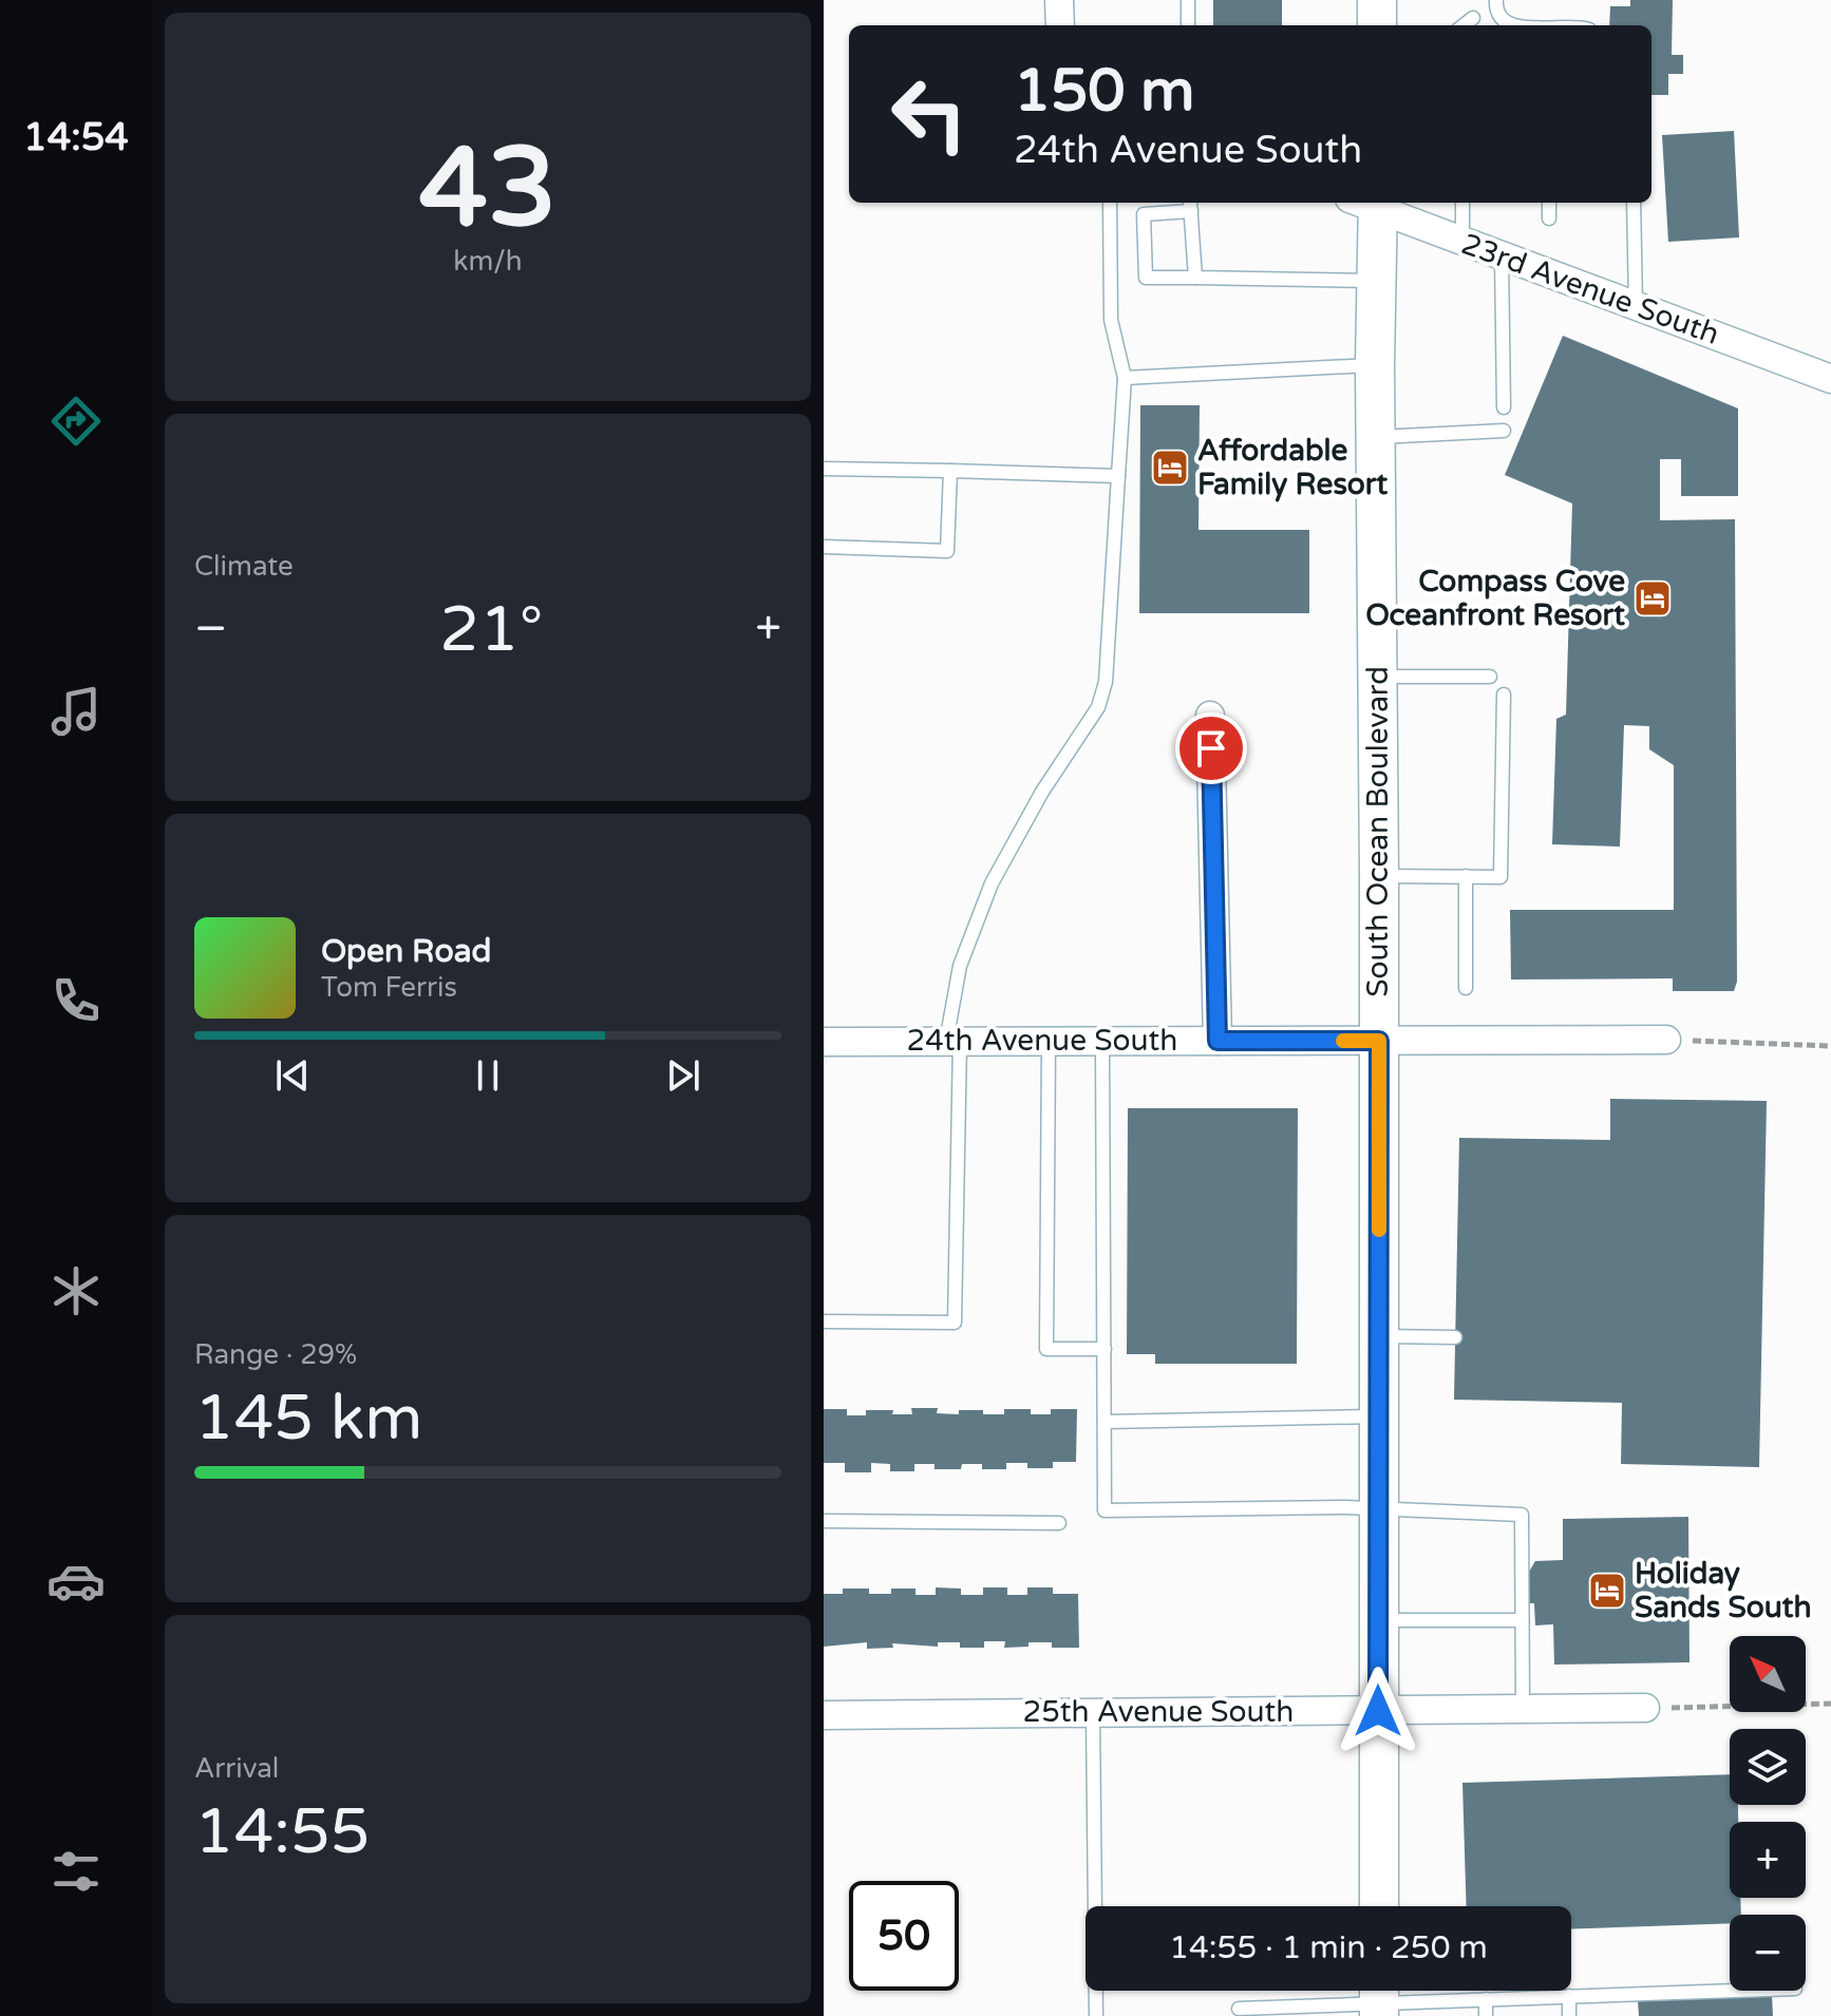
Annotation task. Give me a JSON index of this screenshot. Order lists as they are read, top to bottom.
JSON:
{
  "streets": {
    "main road": ["South Ocean Boulevard"],
    "street": ["23rd Avenue South", "24th Avenue South", "25th Avenue South"]
  },
  "crossings": [
    ["23rd Avenue South", "South Ocean Boulevard"],
    ["South Ocean Boulevard", "24th Avenue South"],
    ["South Ocean Boulevard", "25th Avenue South"]
  ],
  "places": {
    "hotel": ["Affordable Family Resort", "Compass Cove Oceanfront Resort", "Holiday Sands South"]
  },
  "north": "top left",
  "page": {
    "tabs": "14:54",
    "tile": [
      ["43", "km/h"],
      "Climate",
      ["Range · 29%", "145 km"],
      ["Arrival", "14:55"]
    ],
    "turn": ["150 m", "24th Avenue South"],
    "heat": ["−", "21°", "+"],
    "song": ["Open Road", "Tom Ferris"],
    "map_buttons": ["+", "−"],
    "limit": "50",
    "trip": "14:55 · 1 min · 250 m"
  }
}
